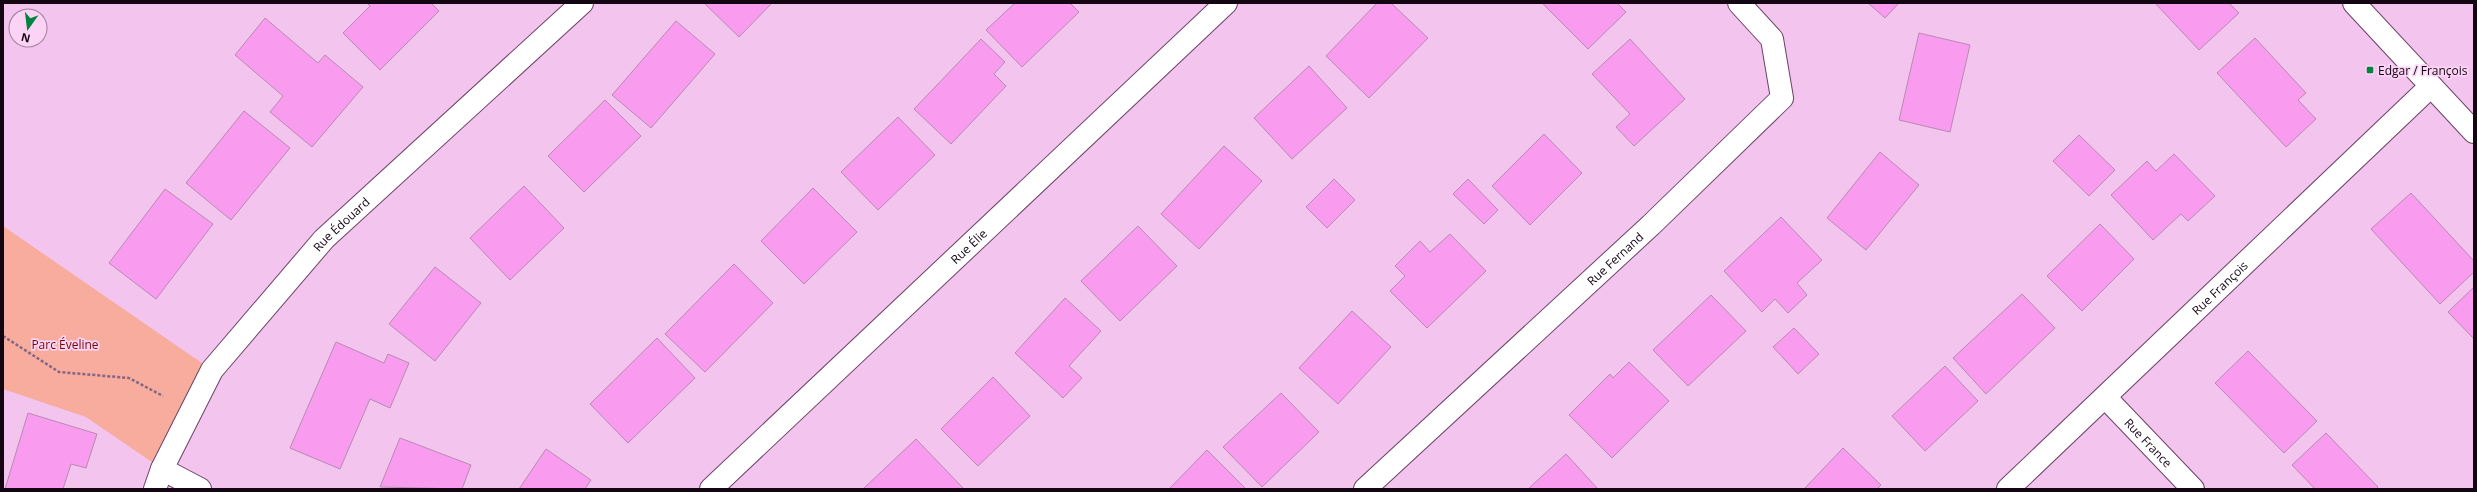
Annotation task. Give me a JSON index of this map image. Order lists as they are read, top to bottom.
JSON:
{
  "streets": {
    "street": [
      "Rue Édouard",
      "Rue Élie",
      "Rue Fernand",
      "Rue François",
      "Rue France"
    ]
  },
  "crossings": [
    ["Rue François", "Rue France"]
  ],
  "parks": ["Parc Éveline"],
  "places": {
    "transit": ["Edgar / François"]
  },
  "north": "bottom"
}
